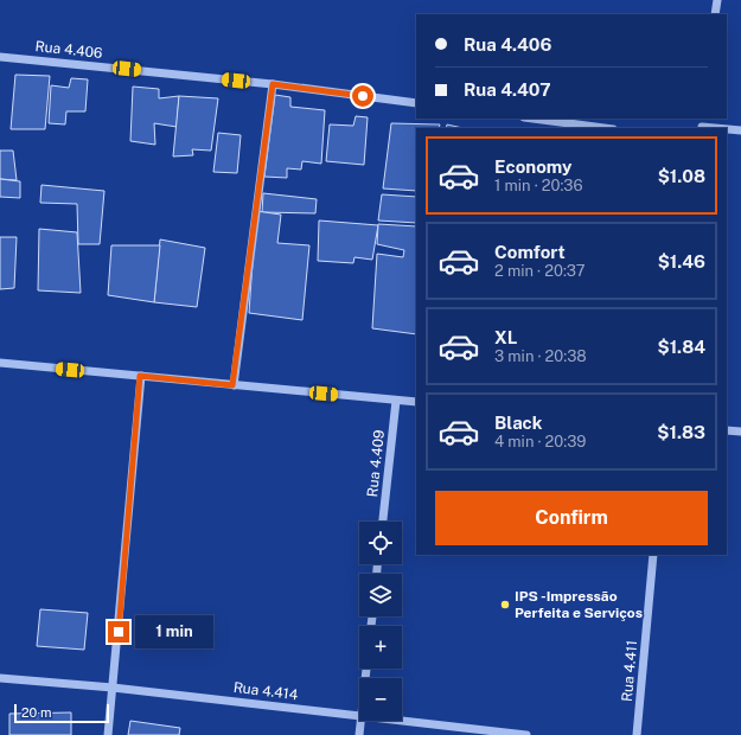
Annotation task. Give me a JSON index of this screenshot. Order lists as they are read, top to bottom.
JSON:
{
  "streets": {
    "street": [
      "Rua 4.406",
      "Rua 4.409",
      "Rua 4.411",
      "Rua 4.414"
    ]
  },
  "places": ["IPS -Impressão Perfeita e Serviços"],
  "scale_bar": "20 m",
  "page": {
    "banner": ["Rua 4.406", "Rua 4.407"],
    "list": [
      {
        "name": "Economy",
        "note": "1 min · 20:36",
        "value": "$1.08"
      },
      {
        "name": "Comfort",
        "note": "2 min · 20:37",
        "value": "$1.46"
      },
      {
        "name": "XL",
        "note": "3 min · 20:38",
        "value": "$1.84"
      },
      {
        "name": "Black",
        "note": "4 min · 20:39",
        "value": "$1.83"
      }
    ],
    "buttons": "Confirm",
    "map_buttons": ["+", "−"],
    "bubble": "1 min",
    "scale": "20 m"
  }
}
